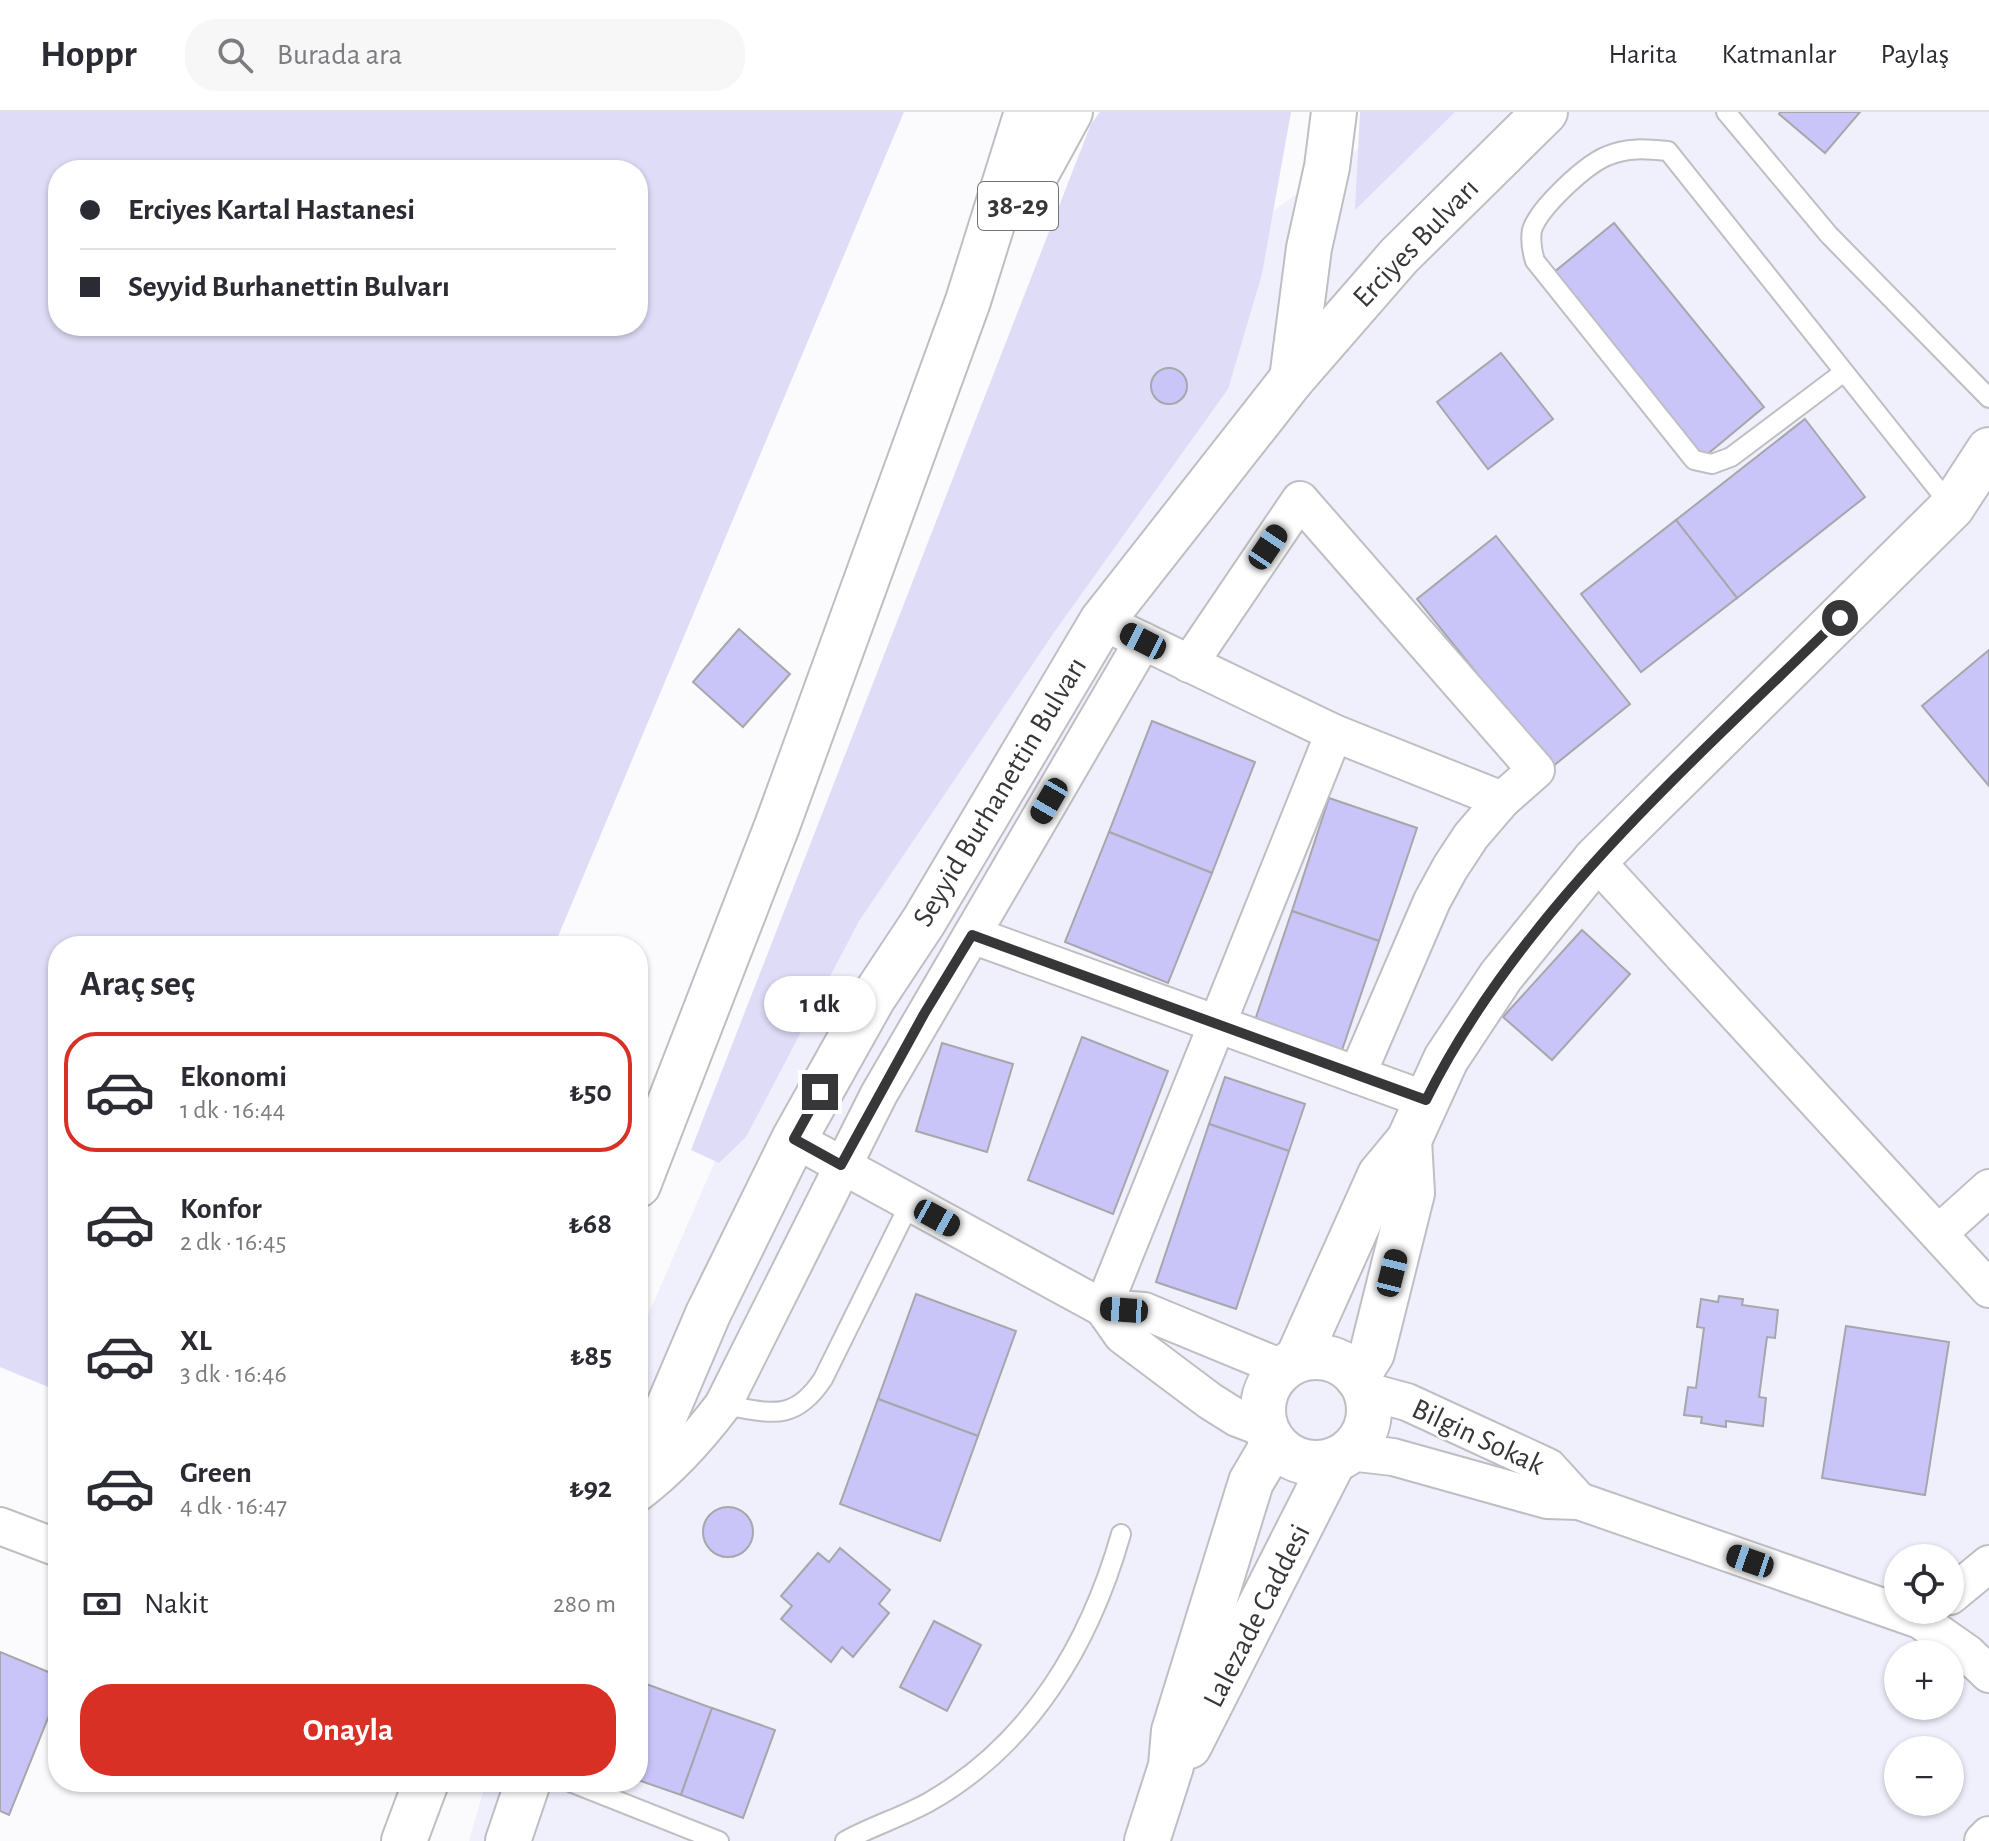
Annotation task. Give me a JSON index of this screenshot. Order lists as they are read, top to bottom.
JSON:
{
  "streets": {
    "main road": [
      "38-29",
      "Erciyes Bulvarı",
      "Seyyid Burhanettin Bulvarı",
      "Lalezade Caddesi"
    ],
    "street": ["Bilgin Sokak"]
  },
  "crossings": [
    ["Erciyes Bulvarı", "Seyyid Burhanettin Bulvarı"],
    ["Bilgin Sokak", "Lalezade Caddesi"]
  ],
  "page": {
    "header": "Hoppr",
    "search": "Burada ara",
    "nav": ["Harita", "Katmanlar", "Paylaş"],
    "banner": ["Erciyes Kartal Hastanesi", "Seyyid Burhanettin Bulvarı"],
    "heading": "Araç seç",
    "bubble": "1 dk",
    "list": [
      {
        "name": "Ekonomi",
        "note": "1 dk · 16:44",
        "value": "₺50"
      },
      {
        "name": "Konfor",
        "note": "2 dk · 16:45",
        "value": "₺68"
      },
      {
        "name": "XL",
        "note": "3 dk · 16:46",
        "value": "₺85"
      },
      {
        "name": "Green",
        "note": "4 dk · 16:47",
        "value": "₺92"
      }
    ],
    "map_buttons": ["+", "−"],
    "pay": ["Nakit", "280 m"],
    "buttons": "Onayla"
  }
}
